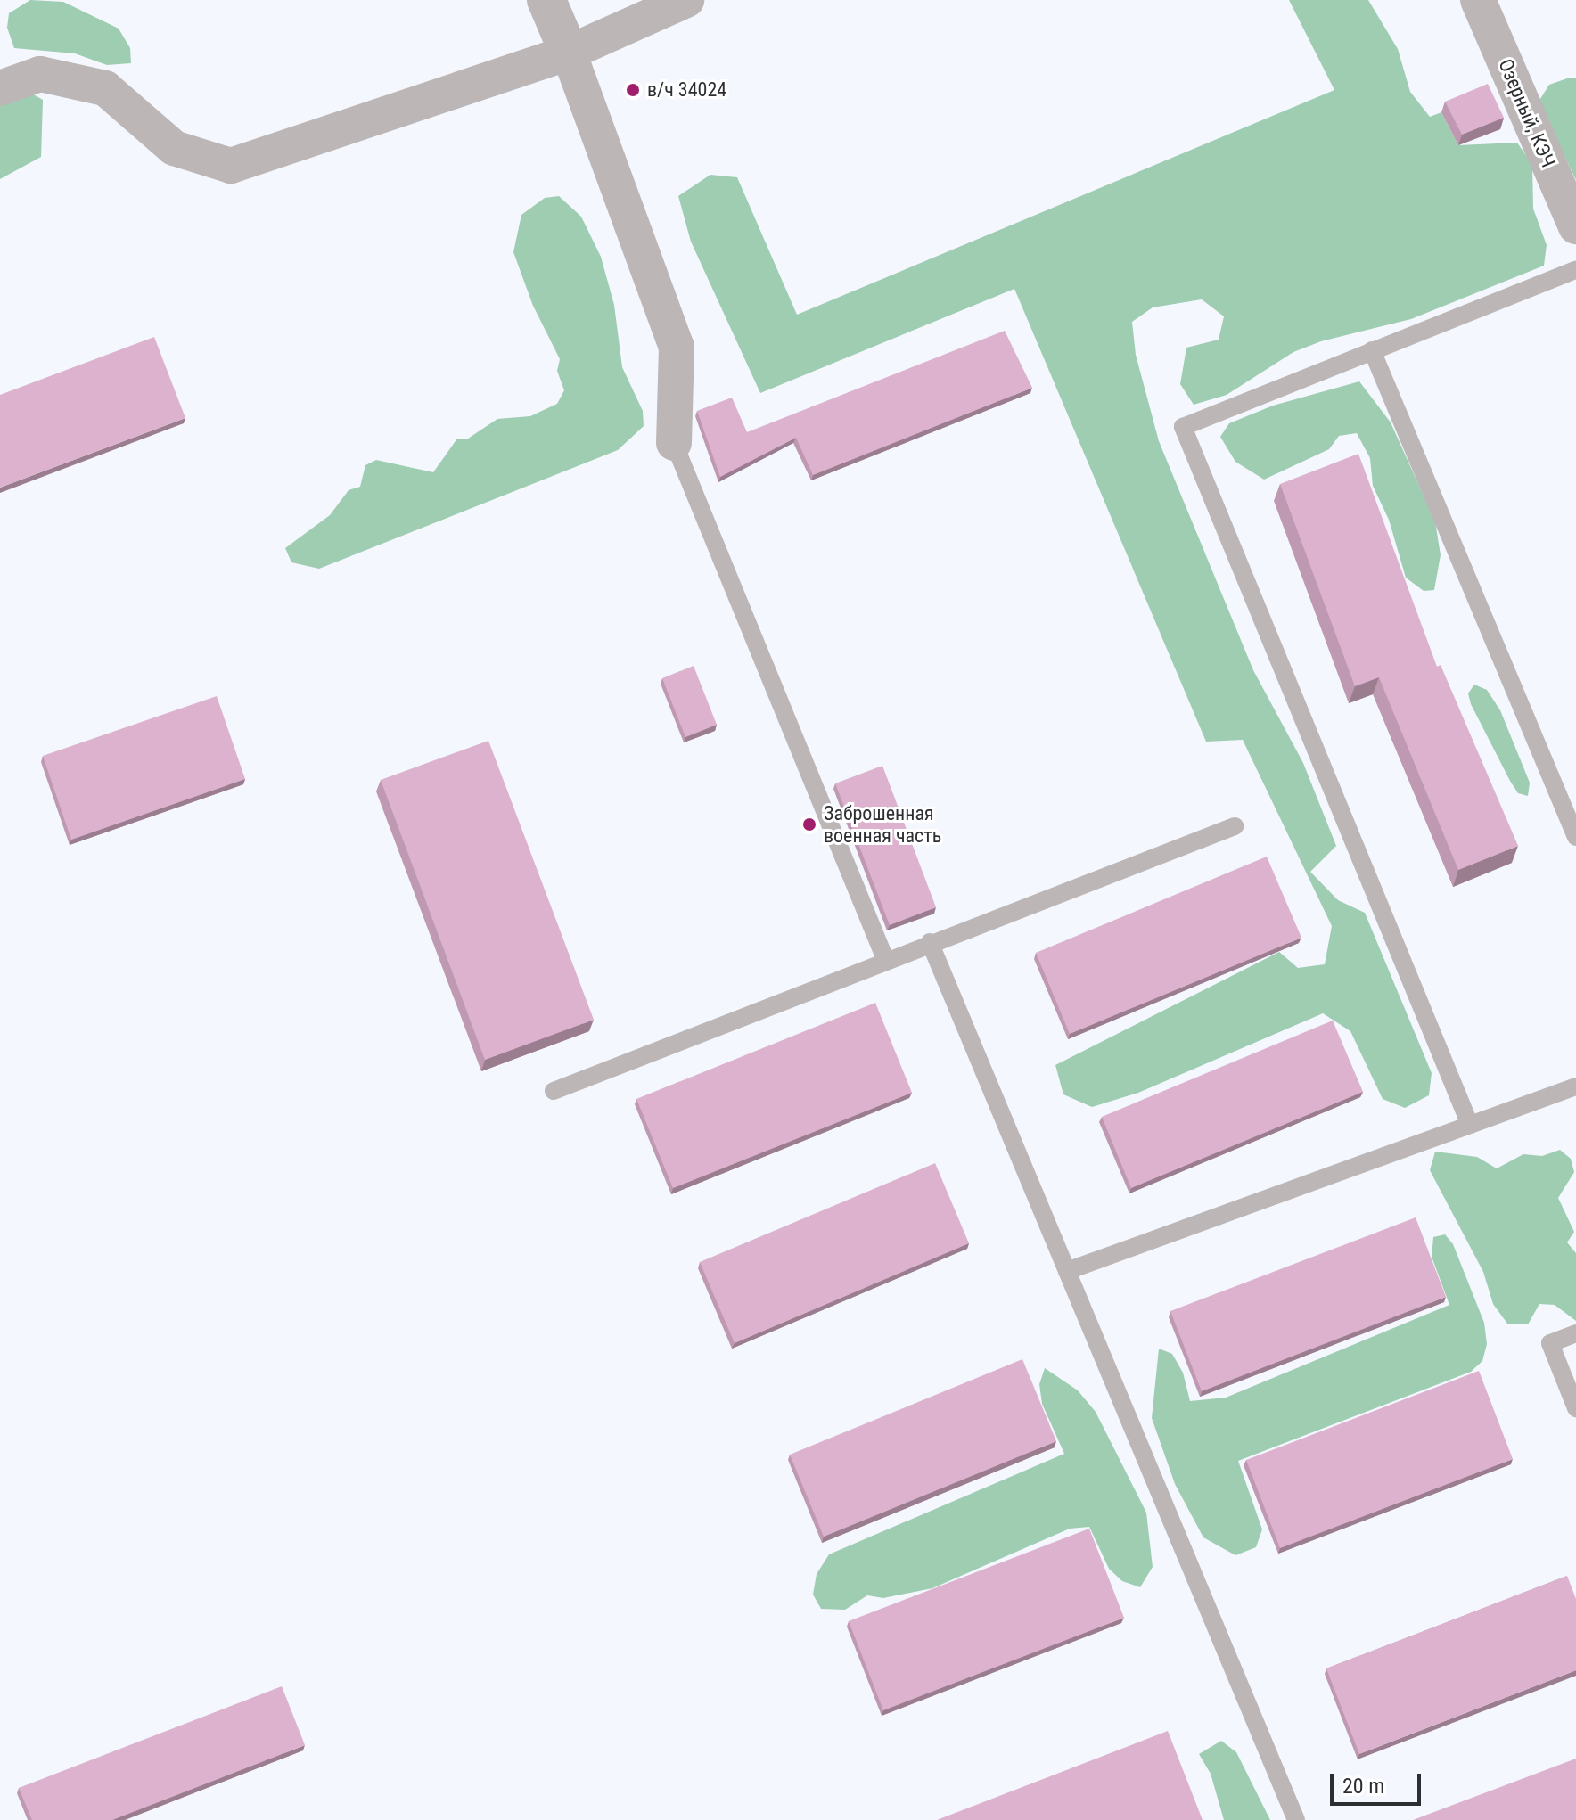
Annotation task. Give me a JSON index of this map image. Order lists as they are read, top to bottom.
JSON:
{
  "streets": {
    "street": ["Озерный, КЭЧ"]
  },
  "places": ["в/ч 34024", "Заброшенная военная часть"],
  "scale_bar": "20 m"
}
